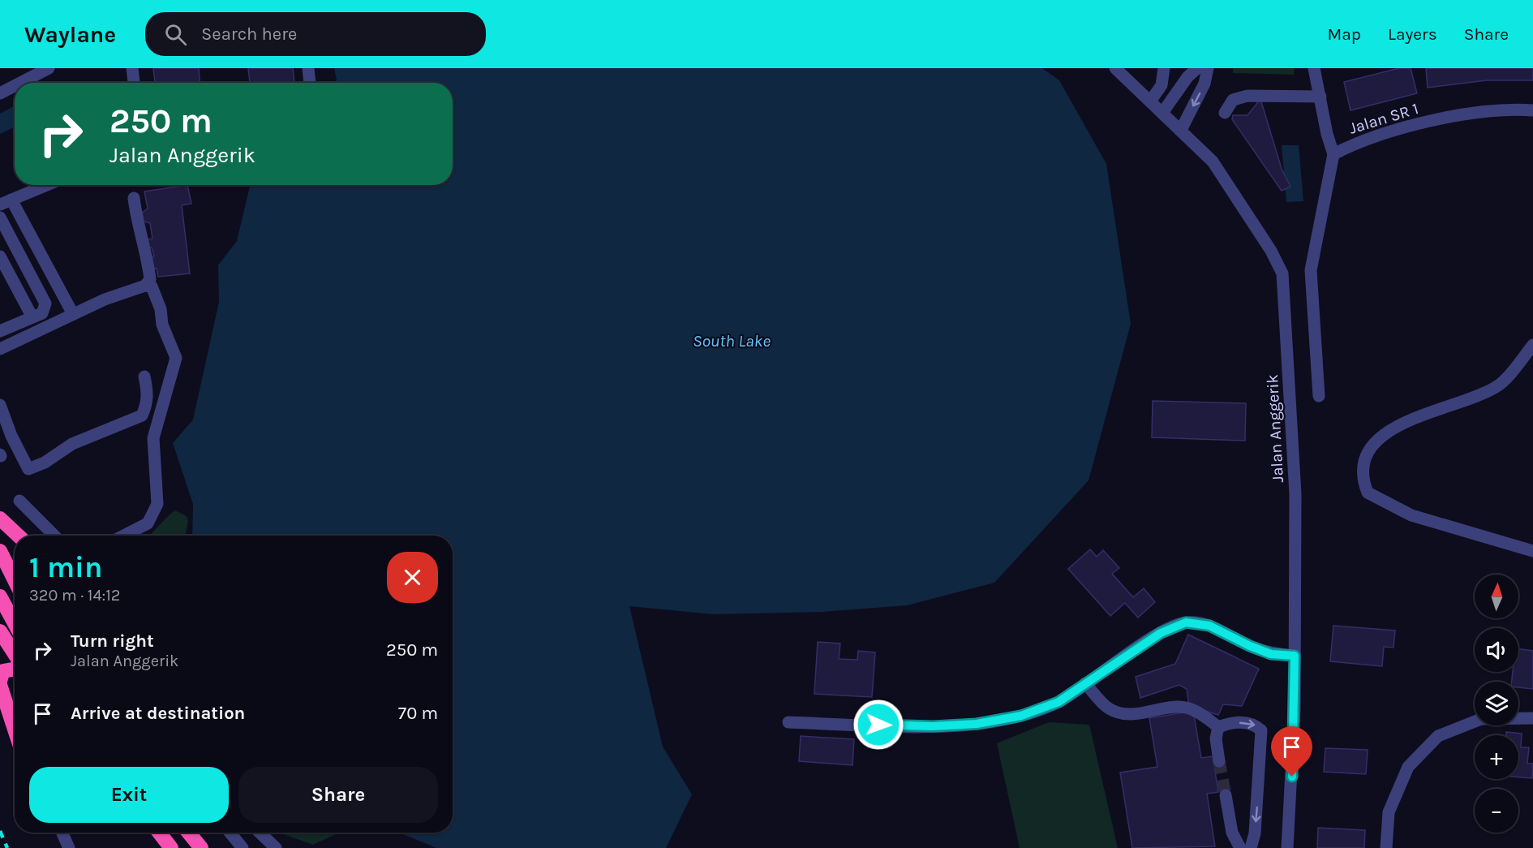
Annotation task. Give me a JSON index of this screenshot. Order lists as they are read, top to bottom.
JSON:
{
  "streets": {
    "street": ["Jalan SR 1", "Jalan Anggerik"]
  },
  "water": ["South Lake"],
  "north": "top",
  "page": {
    "header": "Waylane",
    "search": "Search here",
    "nav": ["Map", "Layers", "Share"],
    "turn": ["250 m", "Jalan Anggerik"],
    "heading": ["1 min", "320 m · 14:12"],
    "map_buttons": ["+", "−"],
    "list": [
      {
        "name": "Turn right",
        "note": "Jalan Anggerik",
        "value": "250 m"
      },
      {
        "name": "Arrive at destination",
        "value": "70 m"
      }
    ],
    "buttons": ["Exit", "Share"]
  }
}
